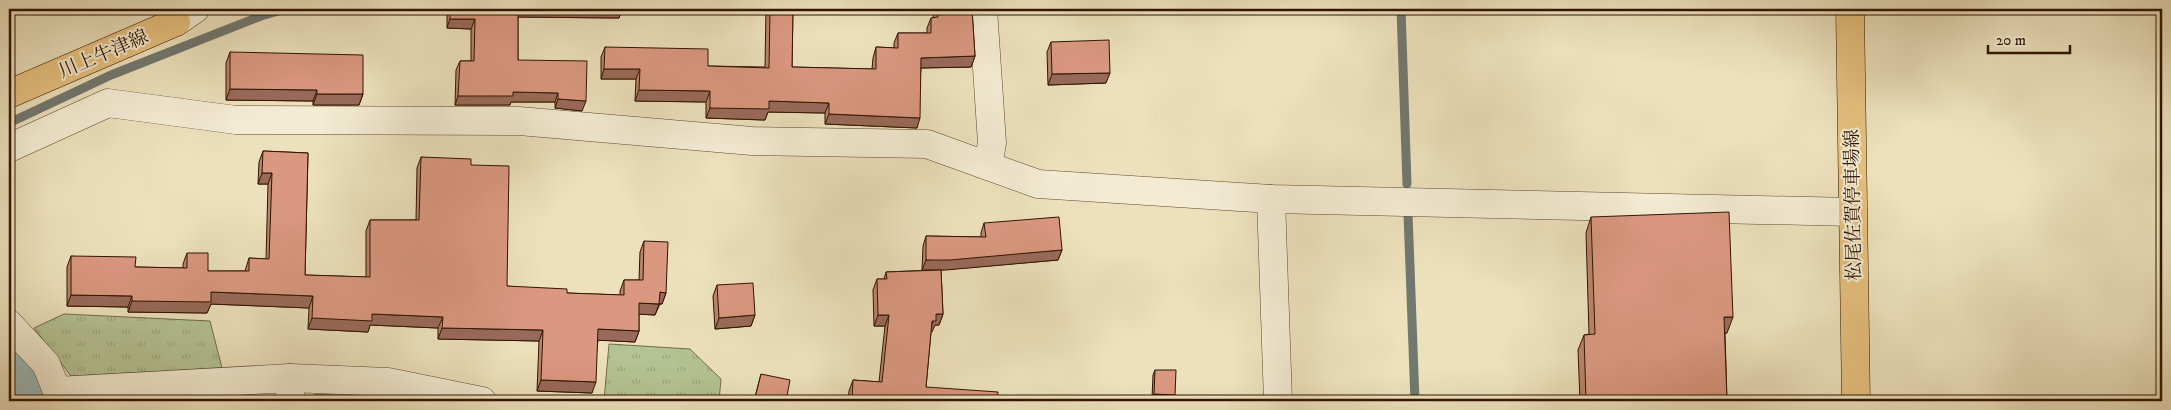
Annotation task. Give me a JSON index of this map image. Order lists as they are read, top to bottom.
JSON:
{
  "streets": {
    "main road": ["川上牛津線", "松尾佐賀停車場線"]
  },
  "scale_bar": "20 m"
}
